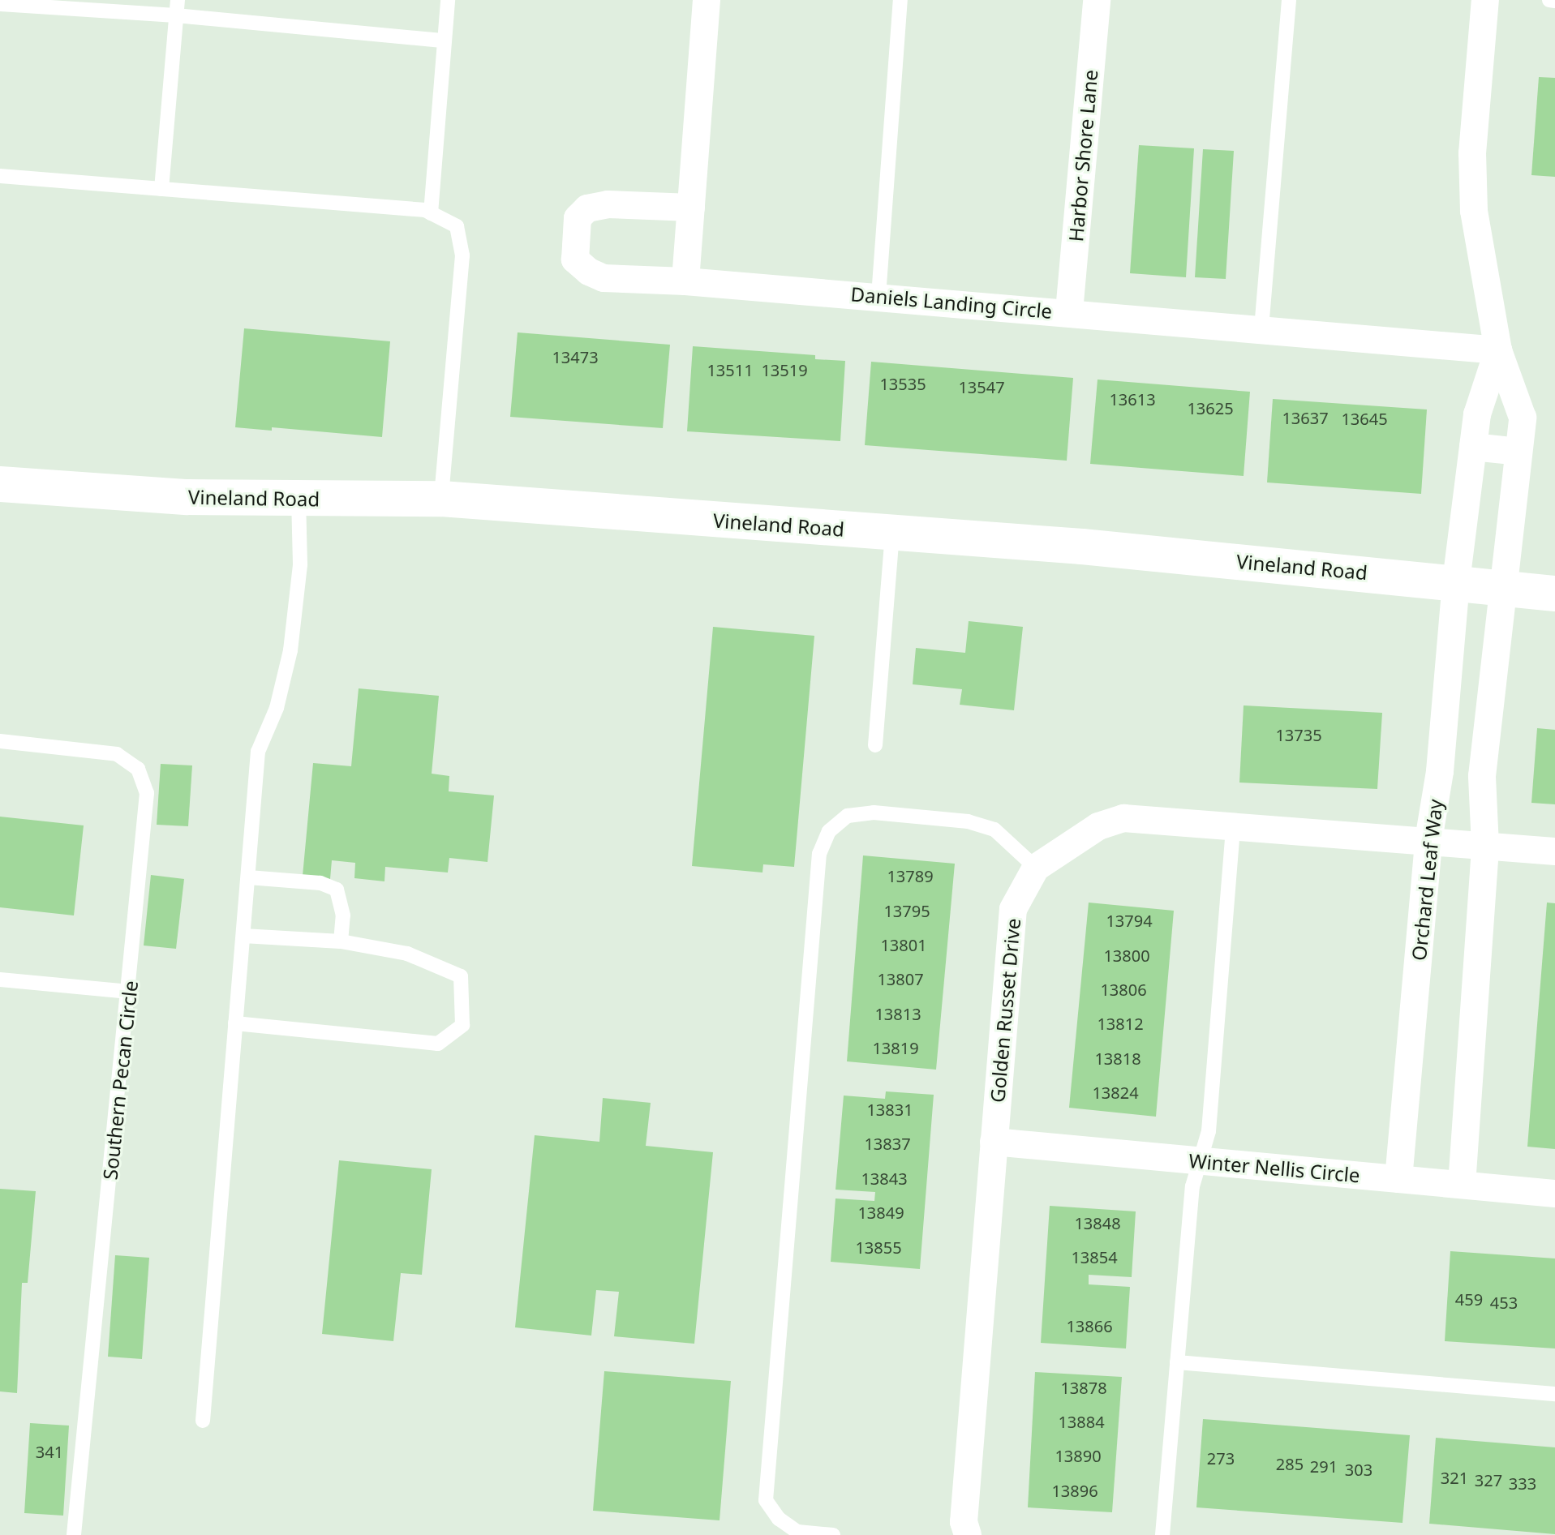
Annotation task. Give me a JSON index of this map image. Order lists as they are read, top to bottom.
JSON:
{
  "streets": {
    "main road": ["Vineland Road"],
    "street": [
      "Harbor Shore Lane",
      "Daniels Landing Circle",
      "Orchard Leaf Way",
      "Golden Russet Drive",
      "Winter Nellis Circle"
    ],
    "lane": ["Southern Pecan Circle"]
  },
  "crossings": [
    ["Harbor Shore Lane", "Daniels Landing Circle"],
    ["Vineland Road", "Orchard Leaf Way"],
    ["Orchard Leaf Way", "Golden Russet Drive"],
    ["Orchard Leaf Way", "Winter Nellis Circle"],
    ["Golden Russet Drive", "Winter Nellis Circle"]
  ],
  "house_numbers": [
    "13473",
    "13511",
    "13519",
    "13535",
    "13547",
    "13613",
    "13625",
    "13637",
    "13645",
    "13735",
    "13789",
    "13795",
    "13794",
    "13801",
    "13800",
    "13807",
    "13806",
    "13813",
    "13812",
    "13819",
    "13818",
    "13824",
    "13831",
    "13837",
    "13843",
    "13849",
    "13848",
    "13855",
    "13854",
    "459",
    "453",
    "13866",
    "13878",
    "13884",
    "341",
    "13890",
    "273",
    "285",
    "291",
    "303",
    "321",
    "327",
    "333",
    "13896"
  ]
}
